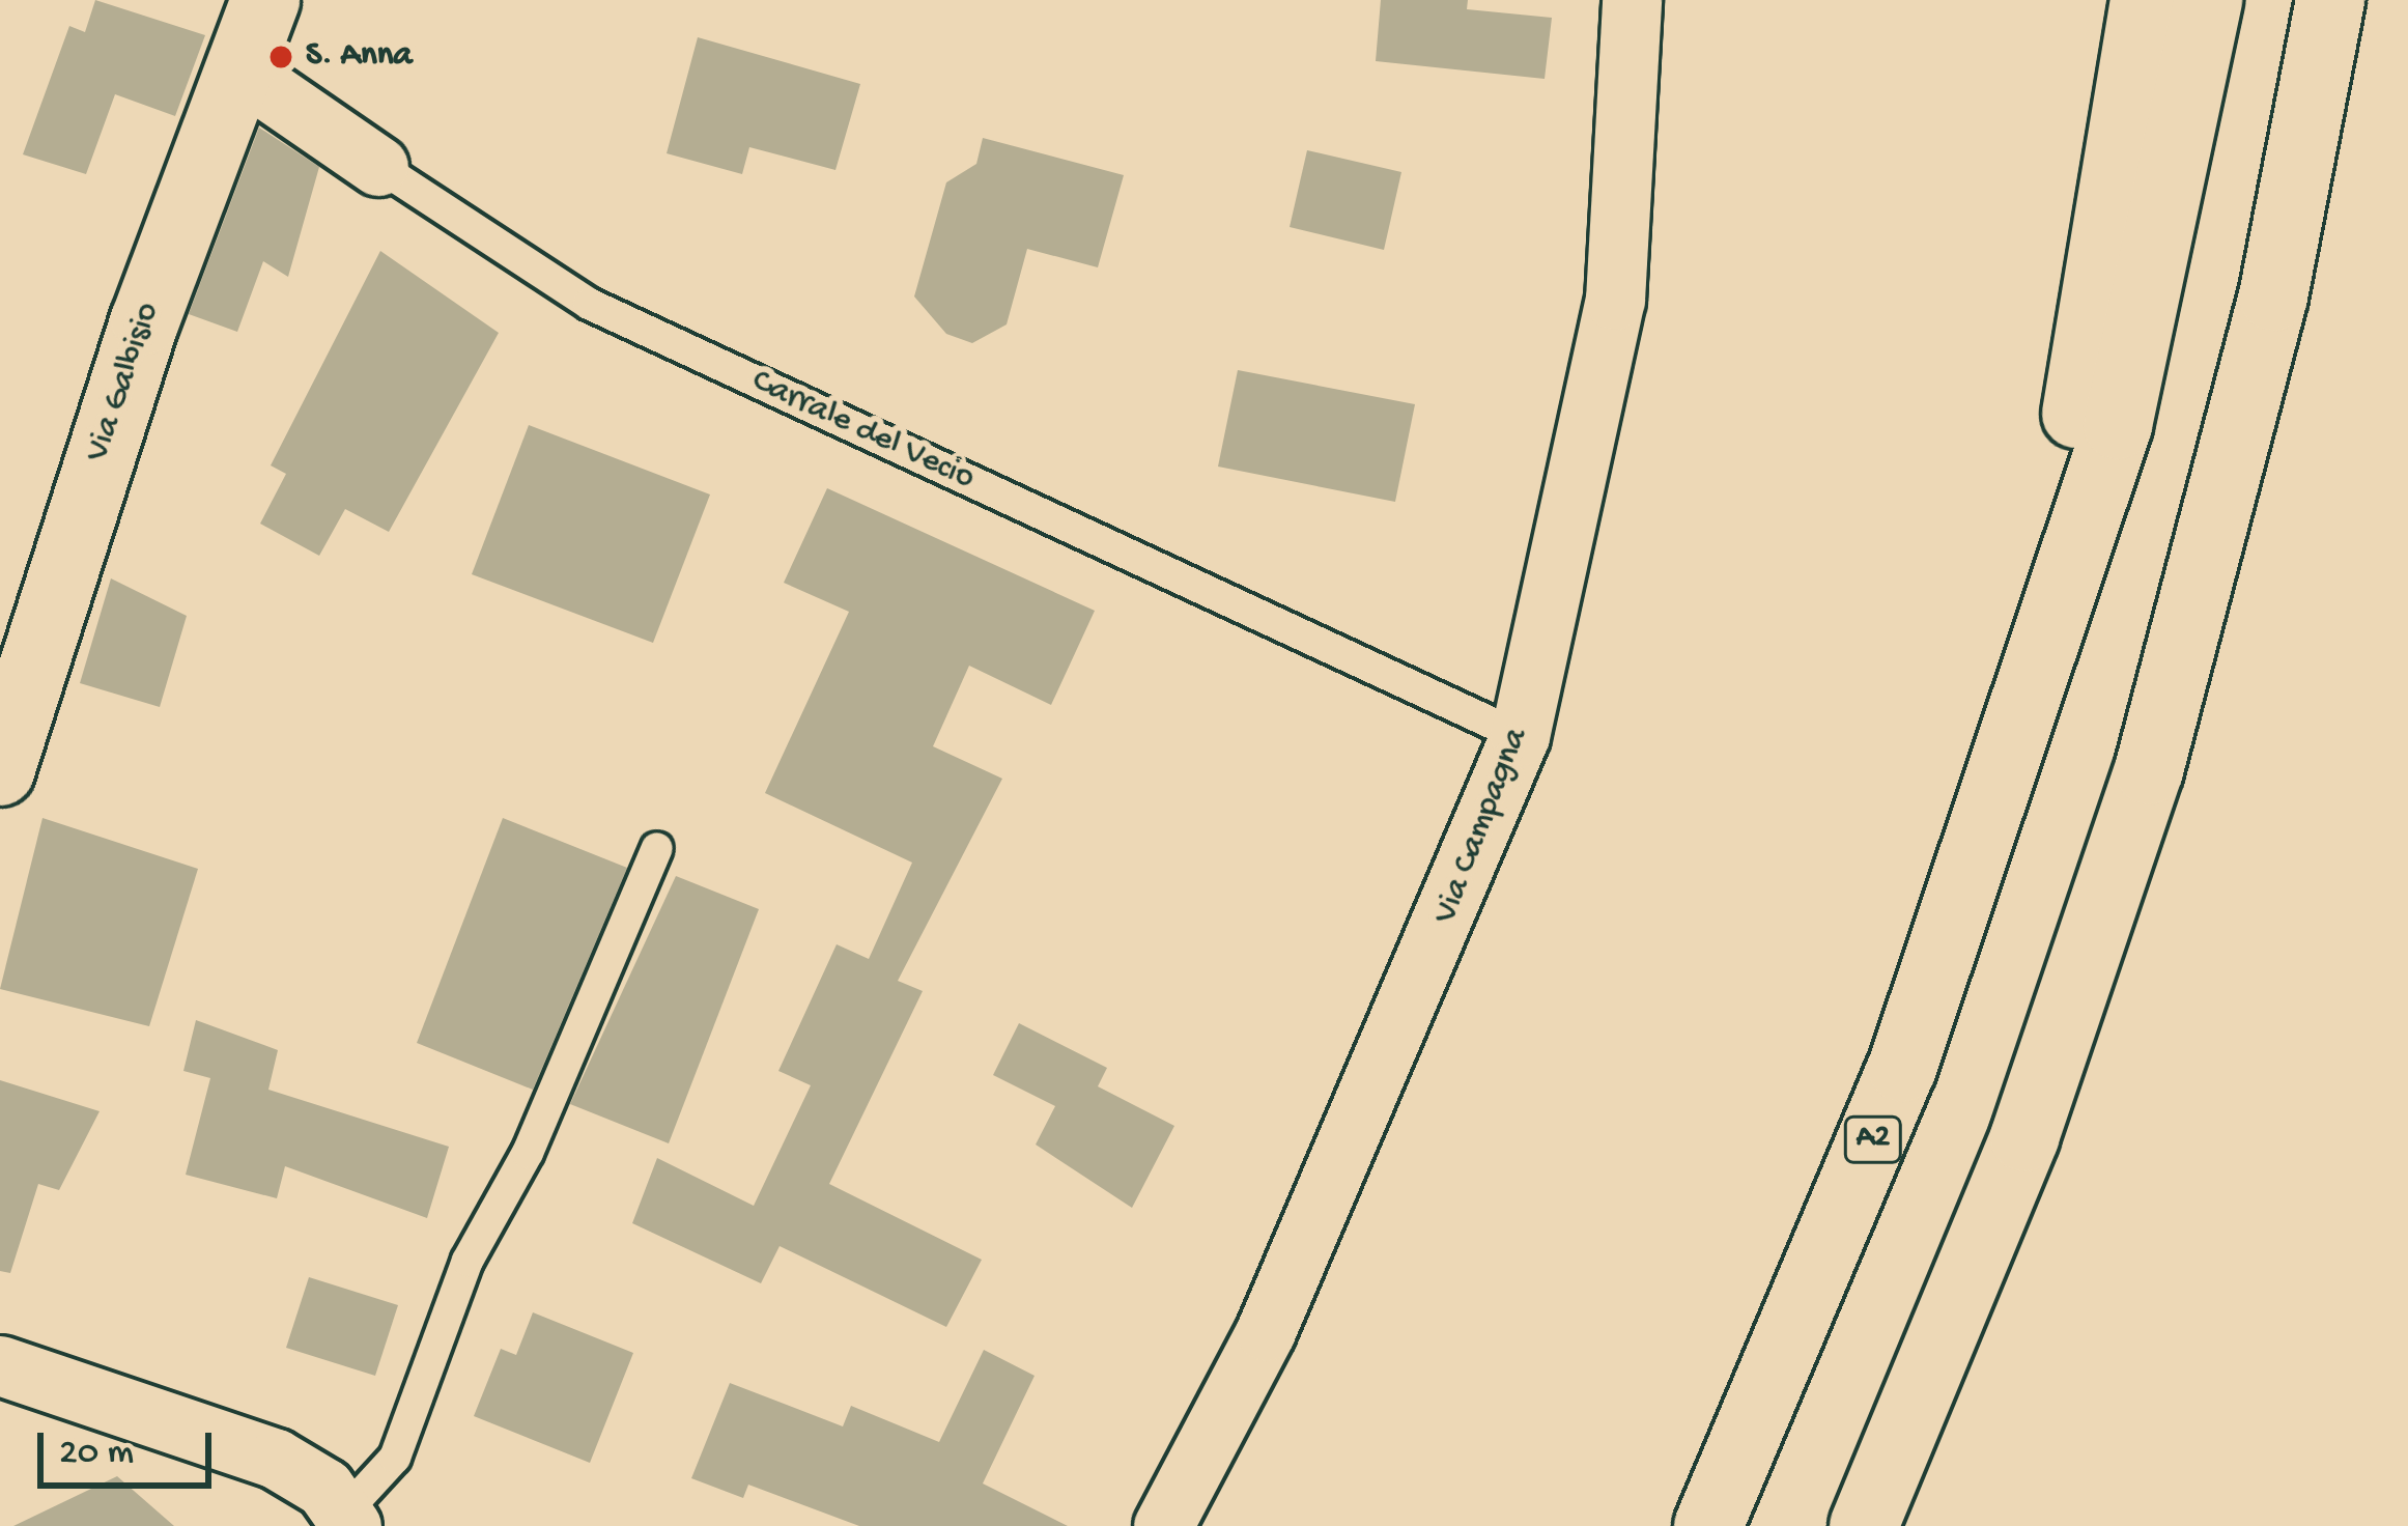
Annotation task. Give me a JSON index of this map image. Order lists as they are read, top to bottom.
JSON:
{
  "streets": {
    "main road": ["Via Galbisio", "A2"],
    "street": ["Carrale del Vecio", "Via Campagna"]
  },
  "crossings": [
    ["Via Galbisio", "Carrale del Vecio"],
    ["Carrale del Vecio", "Via Campagna"]
  ],
  "places": ["S. Anna"],
  "scale_bar": "20 m"
}
